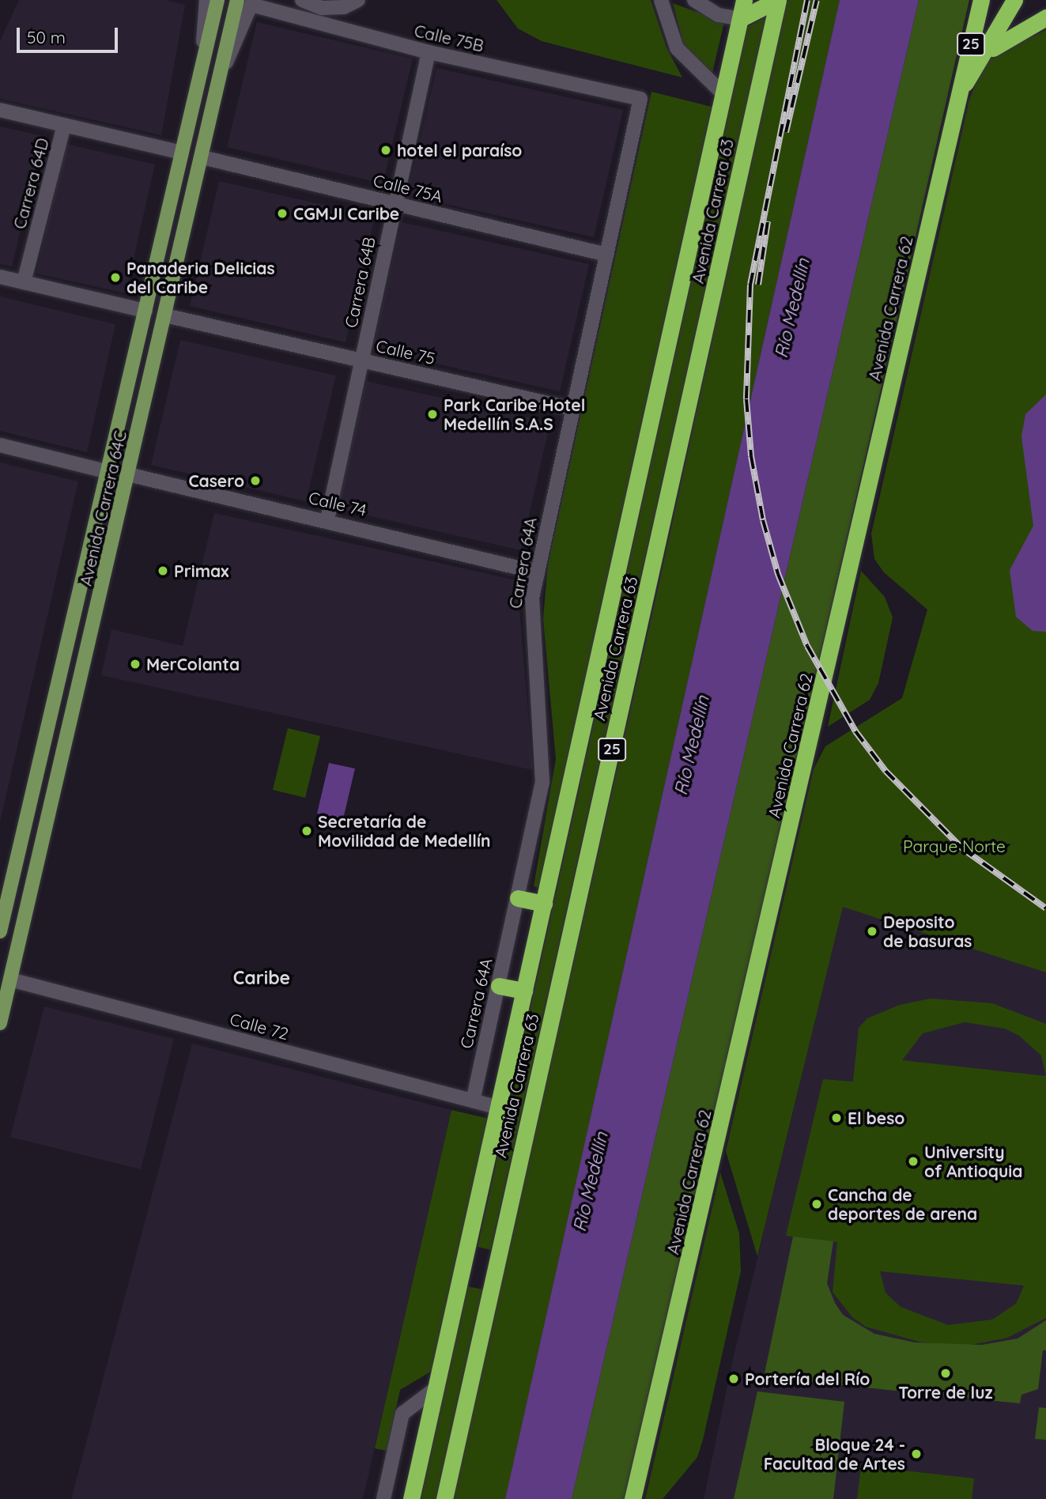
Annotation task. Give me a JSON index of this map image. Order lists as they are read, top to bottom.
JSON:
{
  "streets": {
    "highway": ["25", "Avenida Carrera 63", "Avenida Carrera 62"],
    "main road": ["Avenida Carrera 64C"],
    "street": [
      "Calle 75B",
      "Carrera 64D",
      "Calle 75A",
      "Carrera 64B",
      "Calle 75",
      "Calle 74",
      "Carrera 64A",
      "Calle 72"
    ]
  },
  "crossings": [
    ["Calle 75B", "Carrera 64B"],
    ["Calle 75B", "Carrera 64A"],
    ["Calle 75A", "Carrera 64B"],
    ["Calle 75A", "Avenida Carrera 64C"],
    ["Calle 75A", "Carrera 64A"],
    ["Avenida Carrera 63", "Calle 72"],
    ["Carrera 64B", "Calle 75"],
    ["Carrera 64B", "Calle 74"],
    ["Calle 75", "Avenida Carrera 64C"],
    ["Calle 75", "Carrera 64A"],
    ["Calle 74", "Avenida Carrera 64C"],
    ["Calle 74", "Carrera 64A"],
    ["Avenida Carrera 64C", "Calle 72"],
    ["Carrera 64A", "Calle 72"]
  ],
  "districts": ["Caribe"],
  "water": ["Río Medellín"],
  "parks": ["Parque Norte"],
  "places": [
    "hotel el paraíso",
    "CGMJI Caribe",
    "Panaderia Delicias del Caribe",
    "Park Caribe Hotel Medellín S.A.S",
    "Casero",
    "Primax",
    "MerColanta",
    "Secretaría de Movilidad de Medellín",
    "Deposito de basuras",
    "El beso",
    "University of Antioquia",
    "Cancha de deportes de arena",
    "Torre de luz",
    "Portería del Río",
    "Bloque 24 - Facultad de Artes"
  ],
  "scale_bar": "50 m"
}
